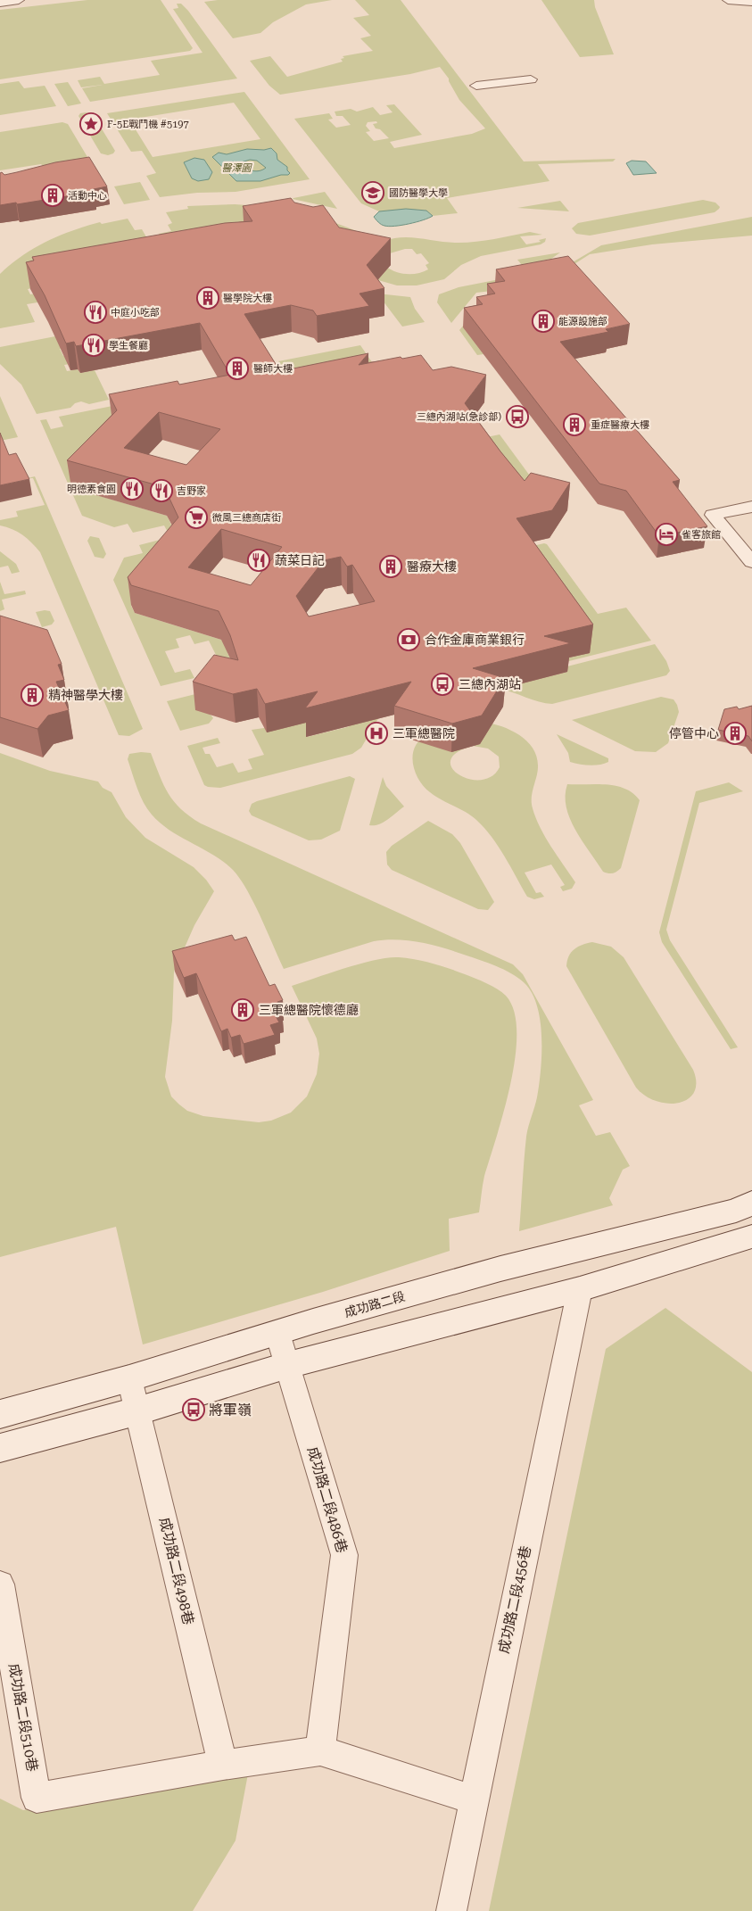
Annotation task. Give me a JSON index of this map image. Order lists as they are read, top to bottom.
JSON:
{
  "streets": {
    "main road": ["成功路二段"],
    "street": [
      "成功路二段486巷",
      "成功路二段498巷",
      "成功路二段456巷",
      "成功路二段510巷"
    ]
  },
  "crossings": [
    ["成功路二段", "成功路二段486巷"],
    ["成功路二段", "成功路二段498巷"],
    ["成功路二段498巷", "成功路二段510巷"]
  ],
  "parks": ["醫澤園"],
  "places": {
    "place": ["F-5E戰鬥機 #5197"],
    "school or university": ["國防醫學大學"],
    "building": [
      "活動中心",
      "醫學院大樓",
      "能源設施部",
      "醫師大樓",
      "重症醫療大樓",
      "醫療大樓",
      "精神醫學大樓",
      "停管中心",
      "三軍總醫院懷德廳"
    ],
    "restaurant": [
      "中庭小吃部",
      "學生餐廳",
      "明德素食園",
      "吉野家",
      "蔬菜日記"
    ],
    "bus stop": ["三總內湖站(急診部)", "三總內湖站", "將軍嶺"],
    "supermarket": ["微風三總商店街"],
    "hotel": ["雀客旅館"],
    "bank": ["合作金庫商業銀行"],
    "hospital": ["三軍總醫院"]
  }
}
